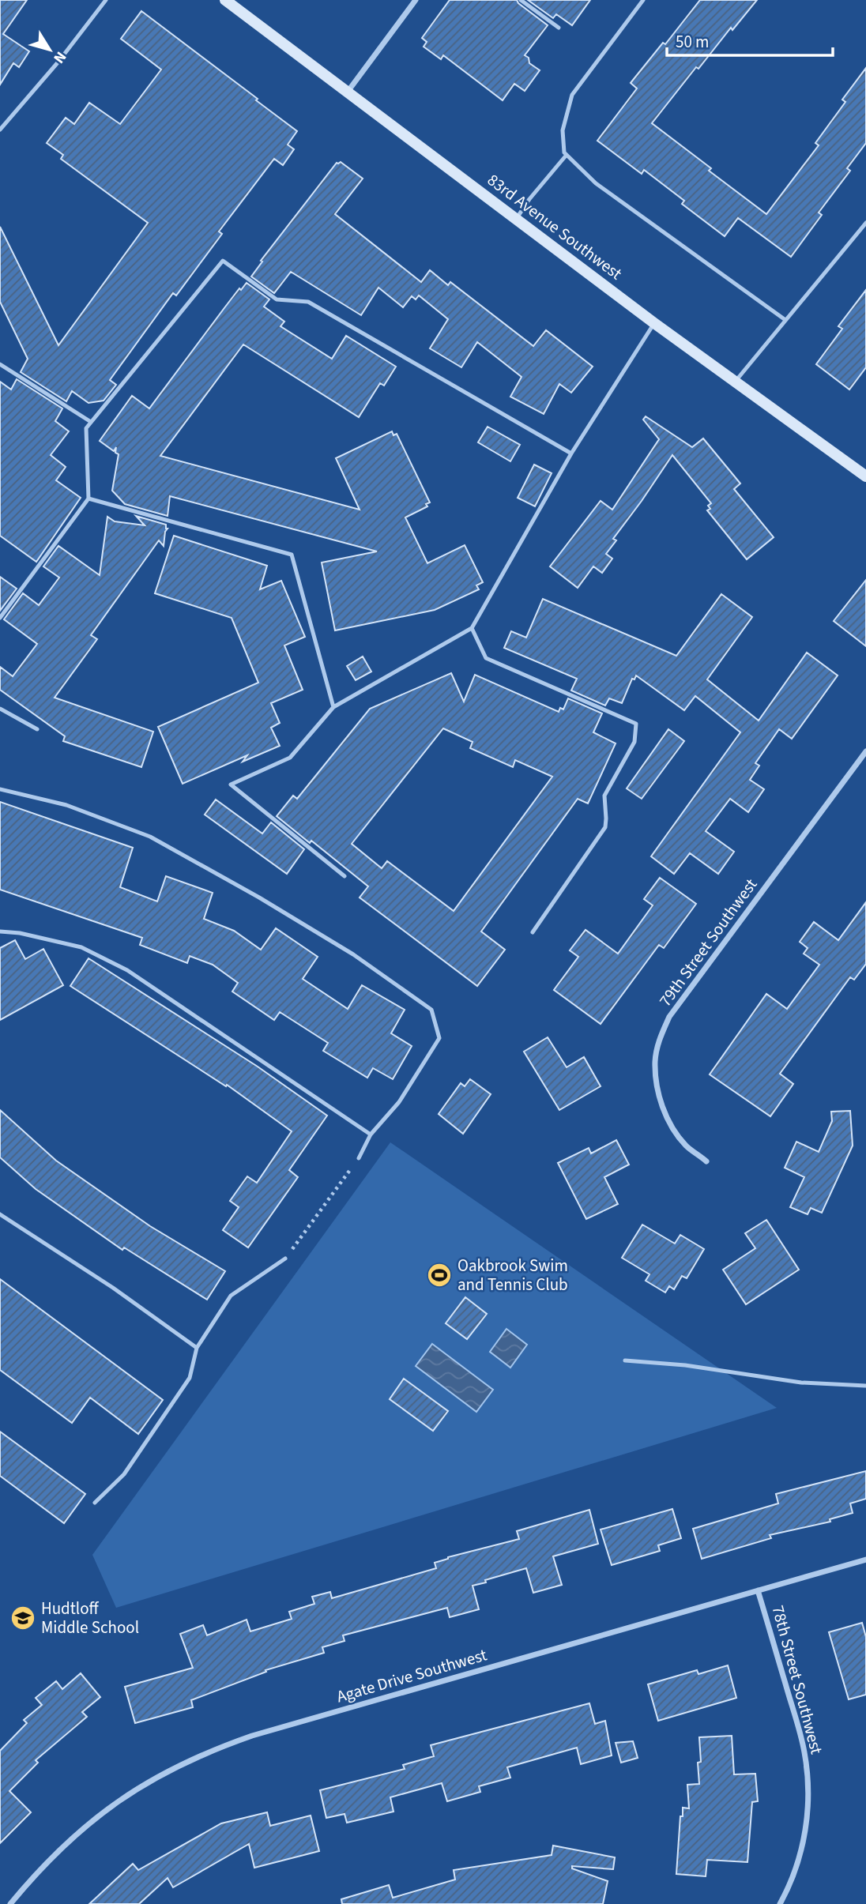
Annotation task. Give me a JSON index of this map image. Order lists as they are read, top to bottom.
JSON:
{
  "streets": {
    "street": [
      "83rd Avenue Southwest",
      "79th Street Southwest",
      "Agate Drive Southwest",
      "78th Street Southwest"
    ]
  },
  "crossings": [
    ["Agate Drive Southwest", "78th Street Southwest"]
  ],
  "places": {
    "sports": ["Oakbrook Swim and Tennis Club"],
    "school or university": ["Hudtloff Middle School"]
  },
  "scale_bar": "50 m",
  "north": "bottom right"
}
